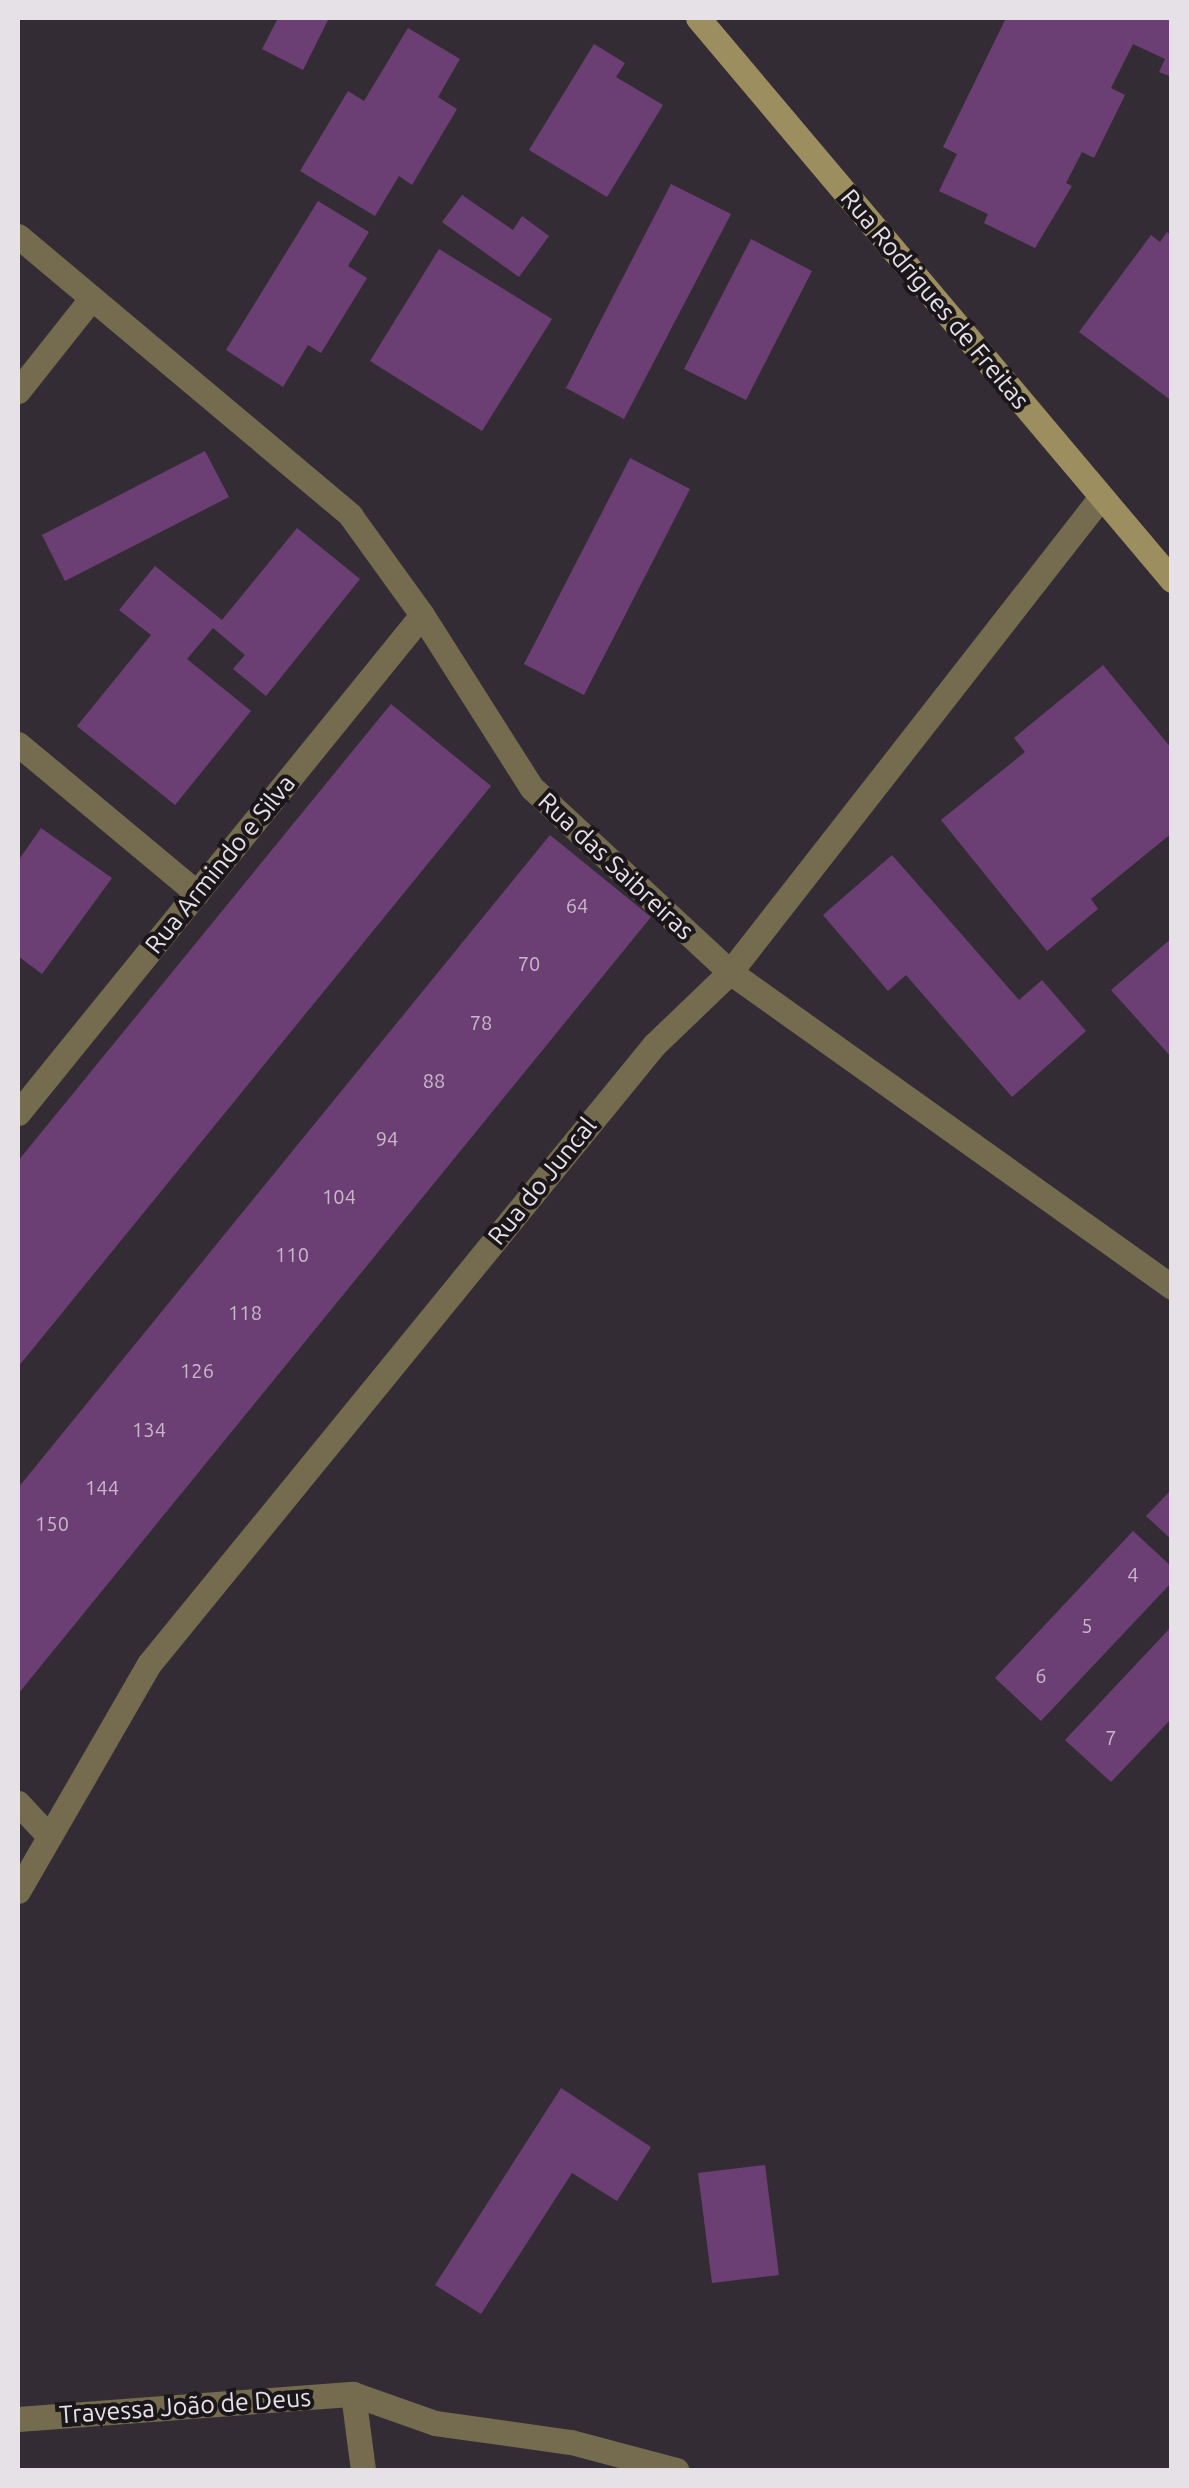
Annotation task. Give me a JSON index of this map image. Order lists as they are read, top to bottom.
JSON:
{
  "streets": {
    "main road": ["Rua Rodrigues de Freitas"],
    "street": [
      "Rua Armindo e Silva",
      "Rua das Saibreiras",
      "Rua do Juncal",
      "Travessa João de Deus"
    ]
  },
  "crossings": [
    ["Rua Rodrigues de Freitas", "Rua do Juncal"],
    ["Rua Armindo e Silva", "Rua das Saibreiras"],
    ["Rua das Saibreiras", "Rua do Juncal"]
  ],
  "house_numbers": [
    "64",
    "70",
    "78",
    "88",
    "94",
    "104",
    "110",
    "118",
    "126",
    "134",
    "144",
    "150",
    "4",
    "5",
    "6",
    "7"
  ]
}
